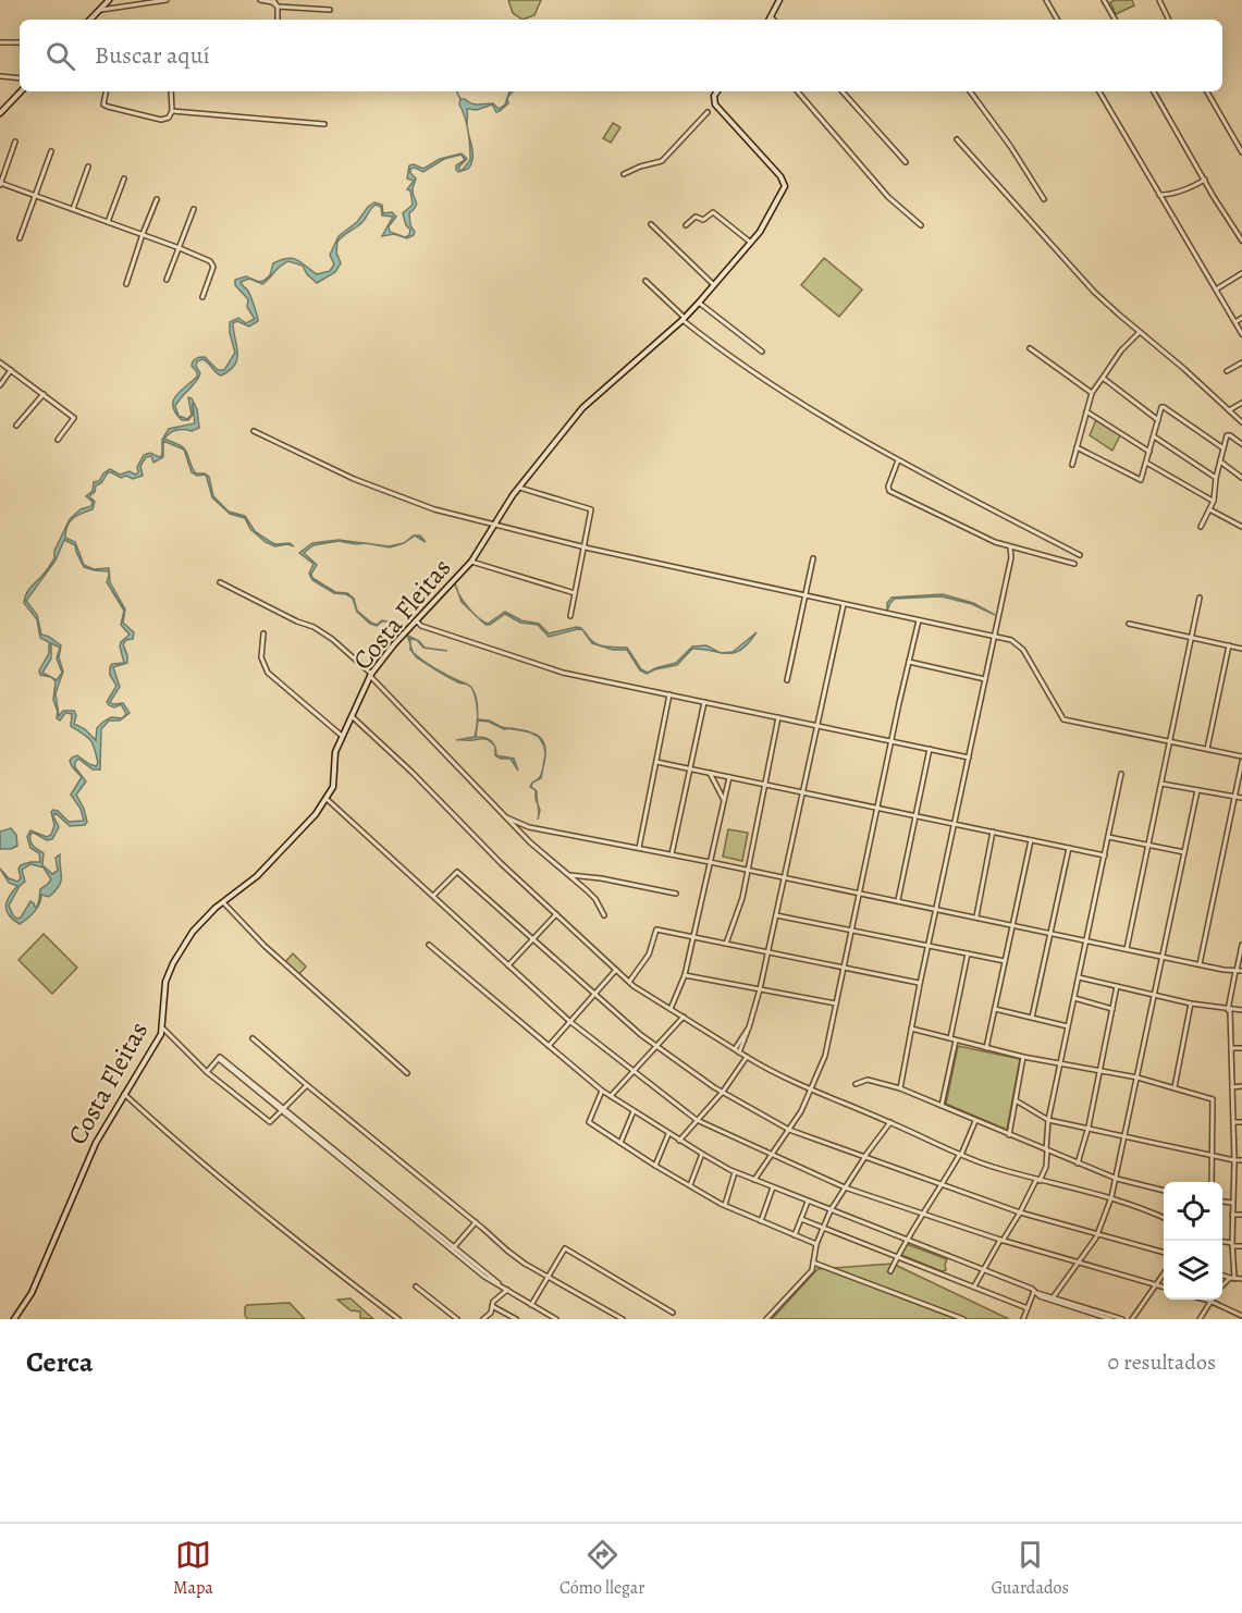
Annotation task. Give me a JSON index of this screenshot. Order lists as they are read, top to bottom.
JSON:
{
  "streets": {
    "main road": ["Costa Fleitas"]
  },
  "page": {
    "search": "Buscar aquí",
    "heading": ["Cerca", "0 resultados"],
    "nav": ["Mapa", "Cómo llegar", "Guardados"]
  }
}
